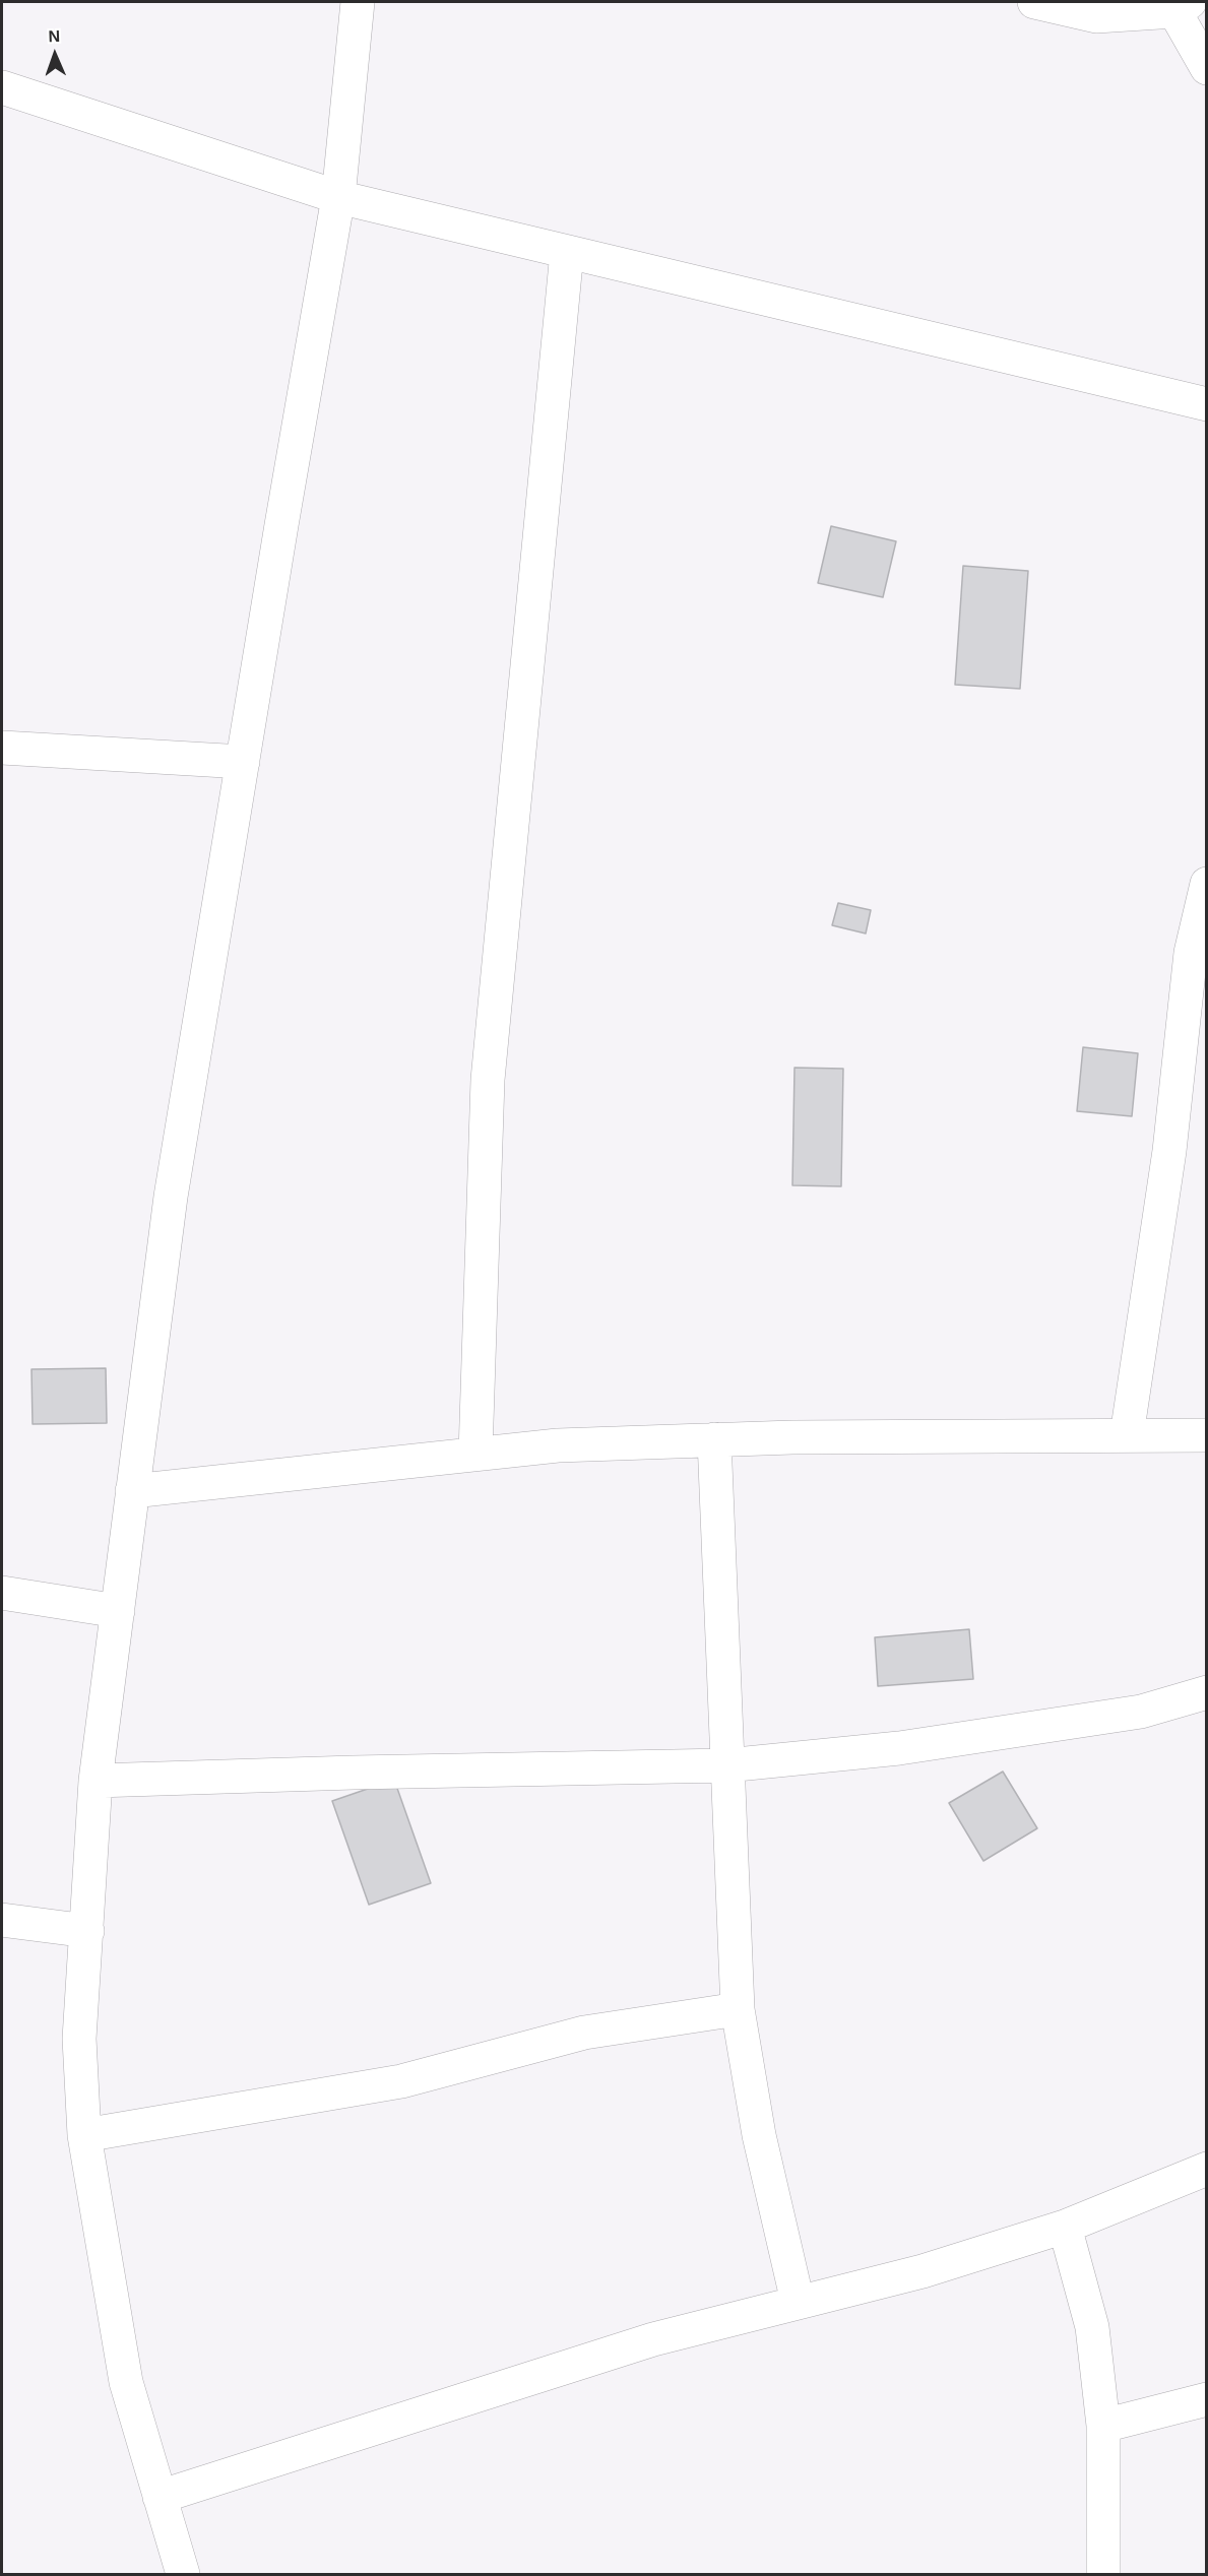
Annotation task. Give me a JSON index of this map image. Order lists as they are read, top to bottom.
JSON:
{
  "north": "top"
}
